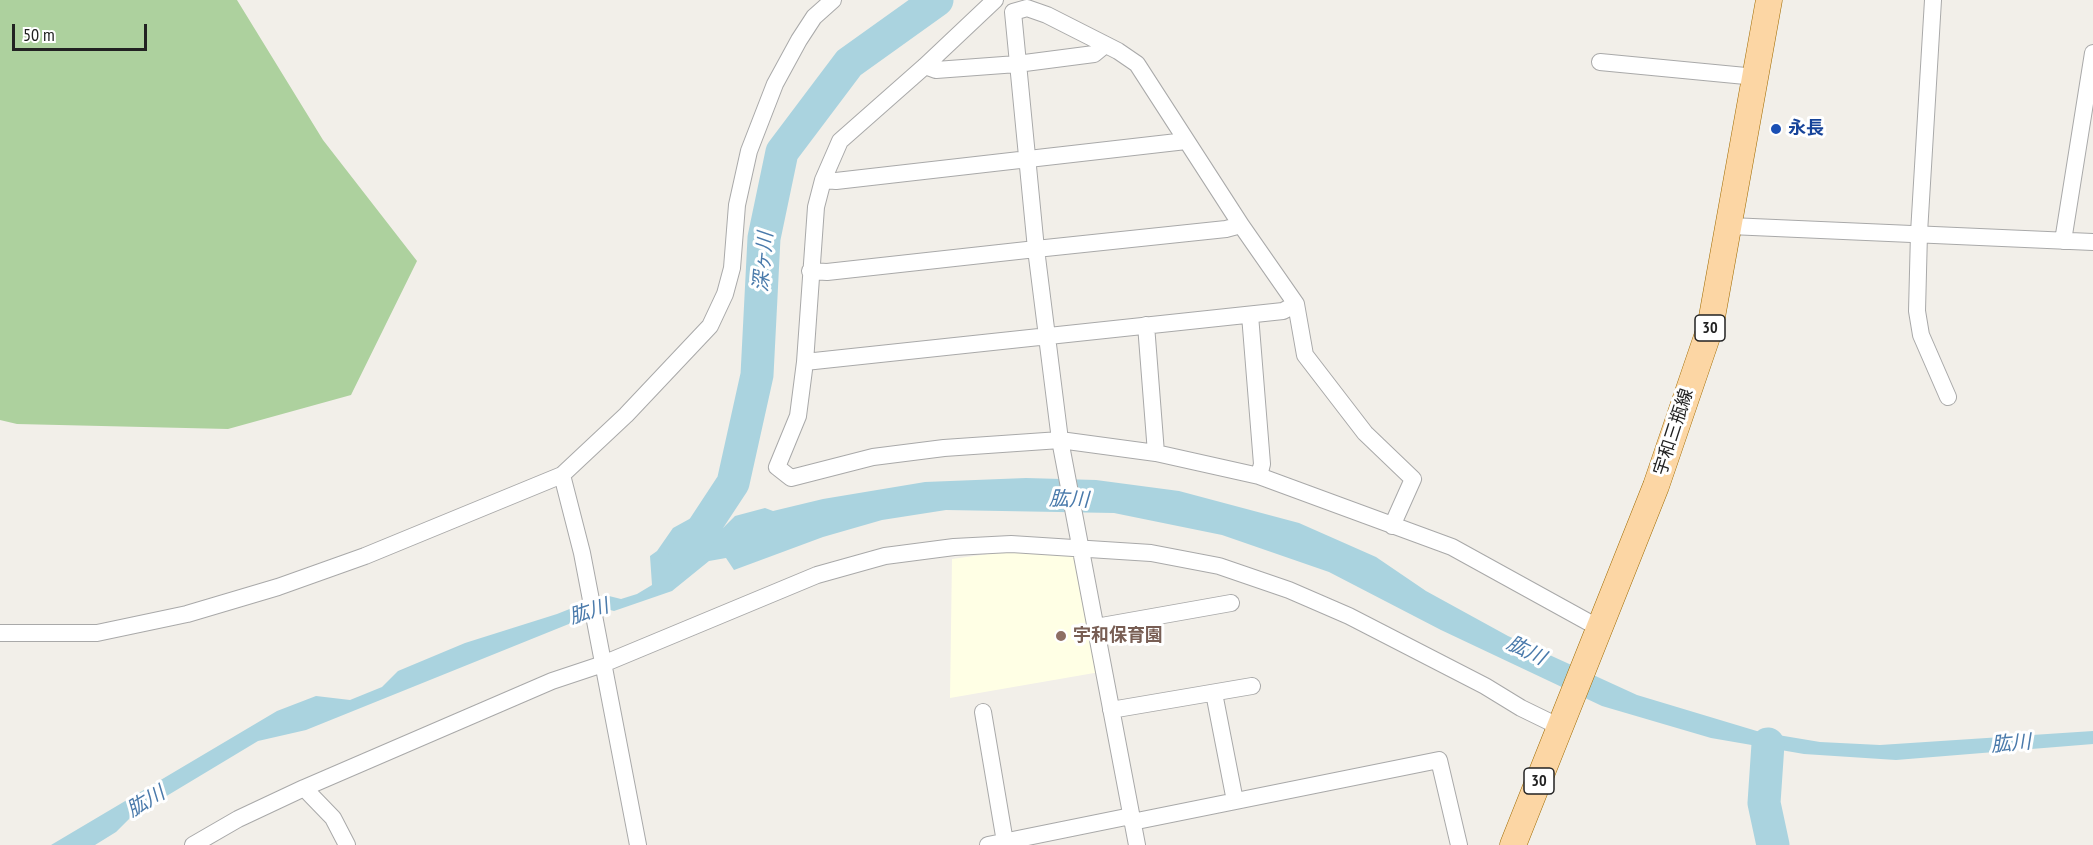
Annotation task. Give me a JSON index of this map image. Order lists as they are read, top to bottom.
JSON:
{
  "streets": {
    "main road": ["30", "宇和三瓶線"]
  },
  "water": ["深ヶ川", "肱川"],
  "places": ["永長", "宇和保育園"],
  "scale_bar": "50 m"
}
